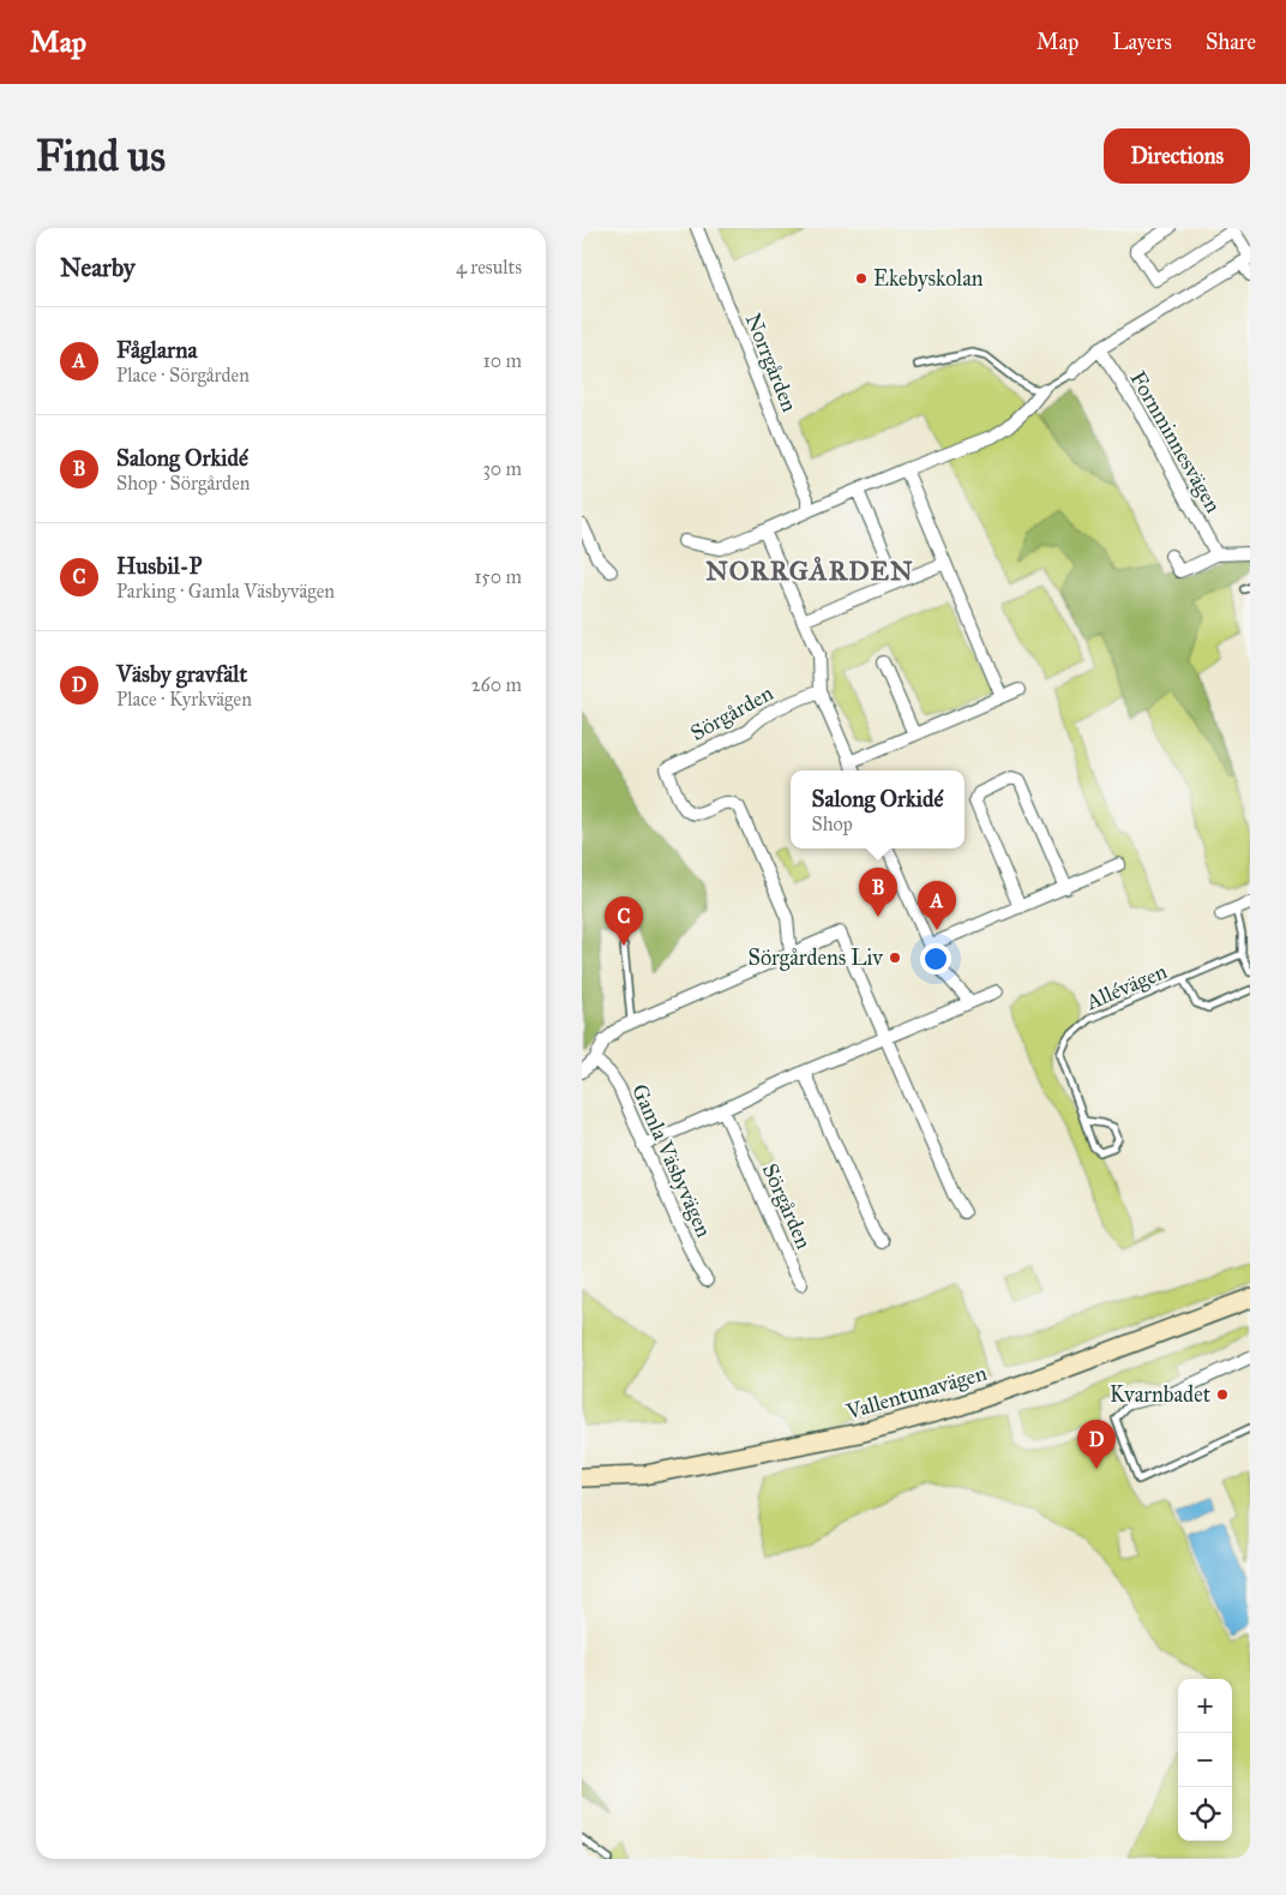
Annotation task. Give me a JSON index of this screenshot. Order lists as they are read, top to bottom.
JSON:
{
  "streets": {
    "main road": ["Vallentunavägen"],
    "street": [
      "Norrgården",
      "Fornminnesvägen",
      "Sörgården",
      "Gamla Väsbyvägen"
    ],
    "lane": ["Allévägen"]
  },
  "districts": ["NORRGÅRDEN"],
  "places": ["Ekebyskolan", "Sörgårdens Liv", "Kvarnbadet"],
  "page": {
    "header": "Map",
    "nav": ["Map", "Layers", "Share"],
    "buttons": "Directions",
    "title": "Find us",
    "heading": ["Nearby", "4 results"],
    "list": [
      {
        "mark": "A",
        "name": "Fåglarna",
        "note": "Place · Sörgården",
        "value": "10 m"
      },
      {
        "mark": "B",
        "name": "Salong Orkidé",
        "note": "Shop · Sörgården",
        "value": "30 m"
      },
      {
        "mark": "C",
        "name": "Husbil-P",
        "note": "Parking · Gamla Väsbyvägen",
        "value": "150 m"
      },
      {
        "mark": "D",
        "name": "Väsby gravfält",
        "note": "Place · Kyrkvägen",
        "value": "260 m"
      }
    ],
    "popup": ["Salong Orkidé", "Shop"],
    "pins": [
      "B",
      "A",
      "C",
      "D"
    ],
    "map_buttons": ["+", "−"]
  }
}
